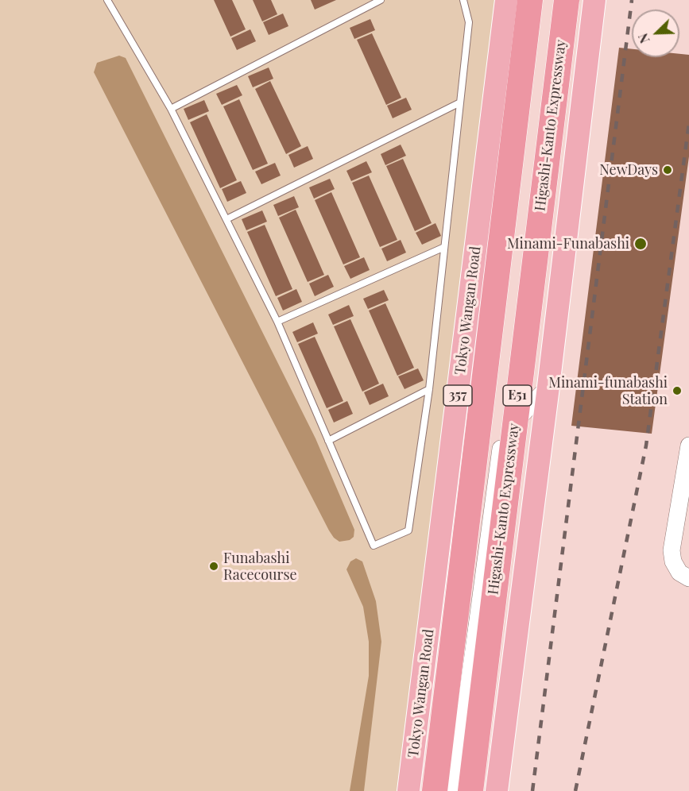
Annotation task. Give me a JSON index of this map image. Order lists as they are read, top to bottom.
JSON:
{
  "streets": {
    "highway": [
      "Higashi-Kanto Expressway",
      "Tokyo Wangan Road",
      "357",
      "E51"
    ]
  },
  "places": [
    "NewDays",
    "Minami-Funabashi",
    "Minami-funabashi Station",
    "Funabashi Racecourse"
  ],
  "north": "bottom left"
}
